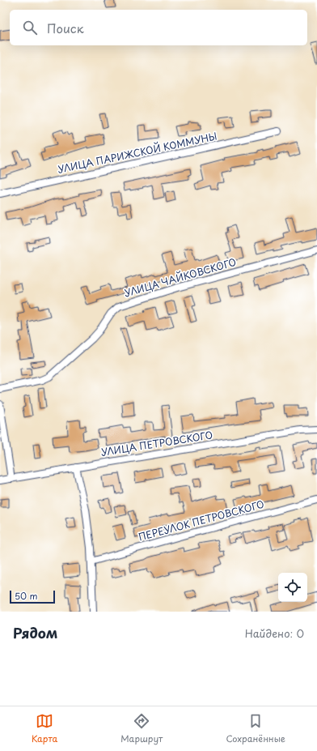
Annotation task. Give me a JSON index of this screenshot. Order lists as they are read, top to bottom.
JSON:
{
  "streets": {
    "street": [
      "УЛИЦА ПАРИЖСКОЙ КОММУНЫ",
      "УЛИЦА ЧАЙКОВСКОГО",
      "УЛИЦА ПЕТРОВСКОГО",
      "ПЕРЕУЛОК ПЕТРОВСКОГО"
    ]
  },
  "scale_bar": "50 m",
  "page": {
    "search": "Поиск",
    "scale": "50 m",
    "heading": ["Рядом", "Найдено: 0"],
    "nav": ["Карта", "Маршрут", "Сохранённые"]
  }
}
